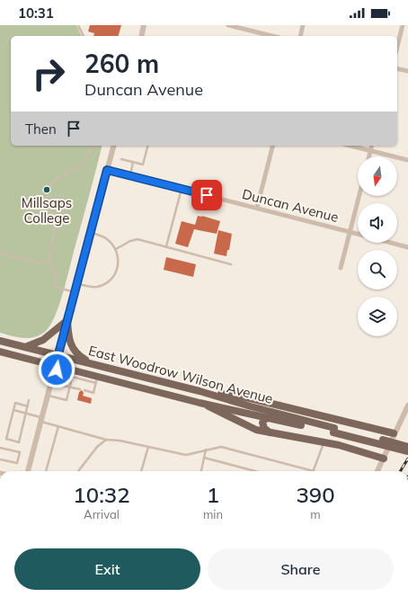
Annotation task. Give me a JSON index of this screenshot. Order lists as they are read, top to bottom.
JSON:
{
  "streets": {
    "main road": ["East Woodrow Wilson Avenue"],
    "street": ["Duncan Avenue"]
  },
  "places": ["Millsaps College"],
  "north": "bottom",
  "page": {
    "status": "10:31",
    "turn": ["260 m", "Duncan Avenue"],
    "then": "Then",
    "eta": [
      "10:32",
      "Arrival",
      "1",
      "min",
      "390",
      "m"
    ],
    "buttons": ["Exit", "Share"]
  }
}
